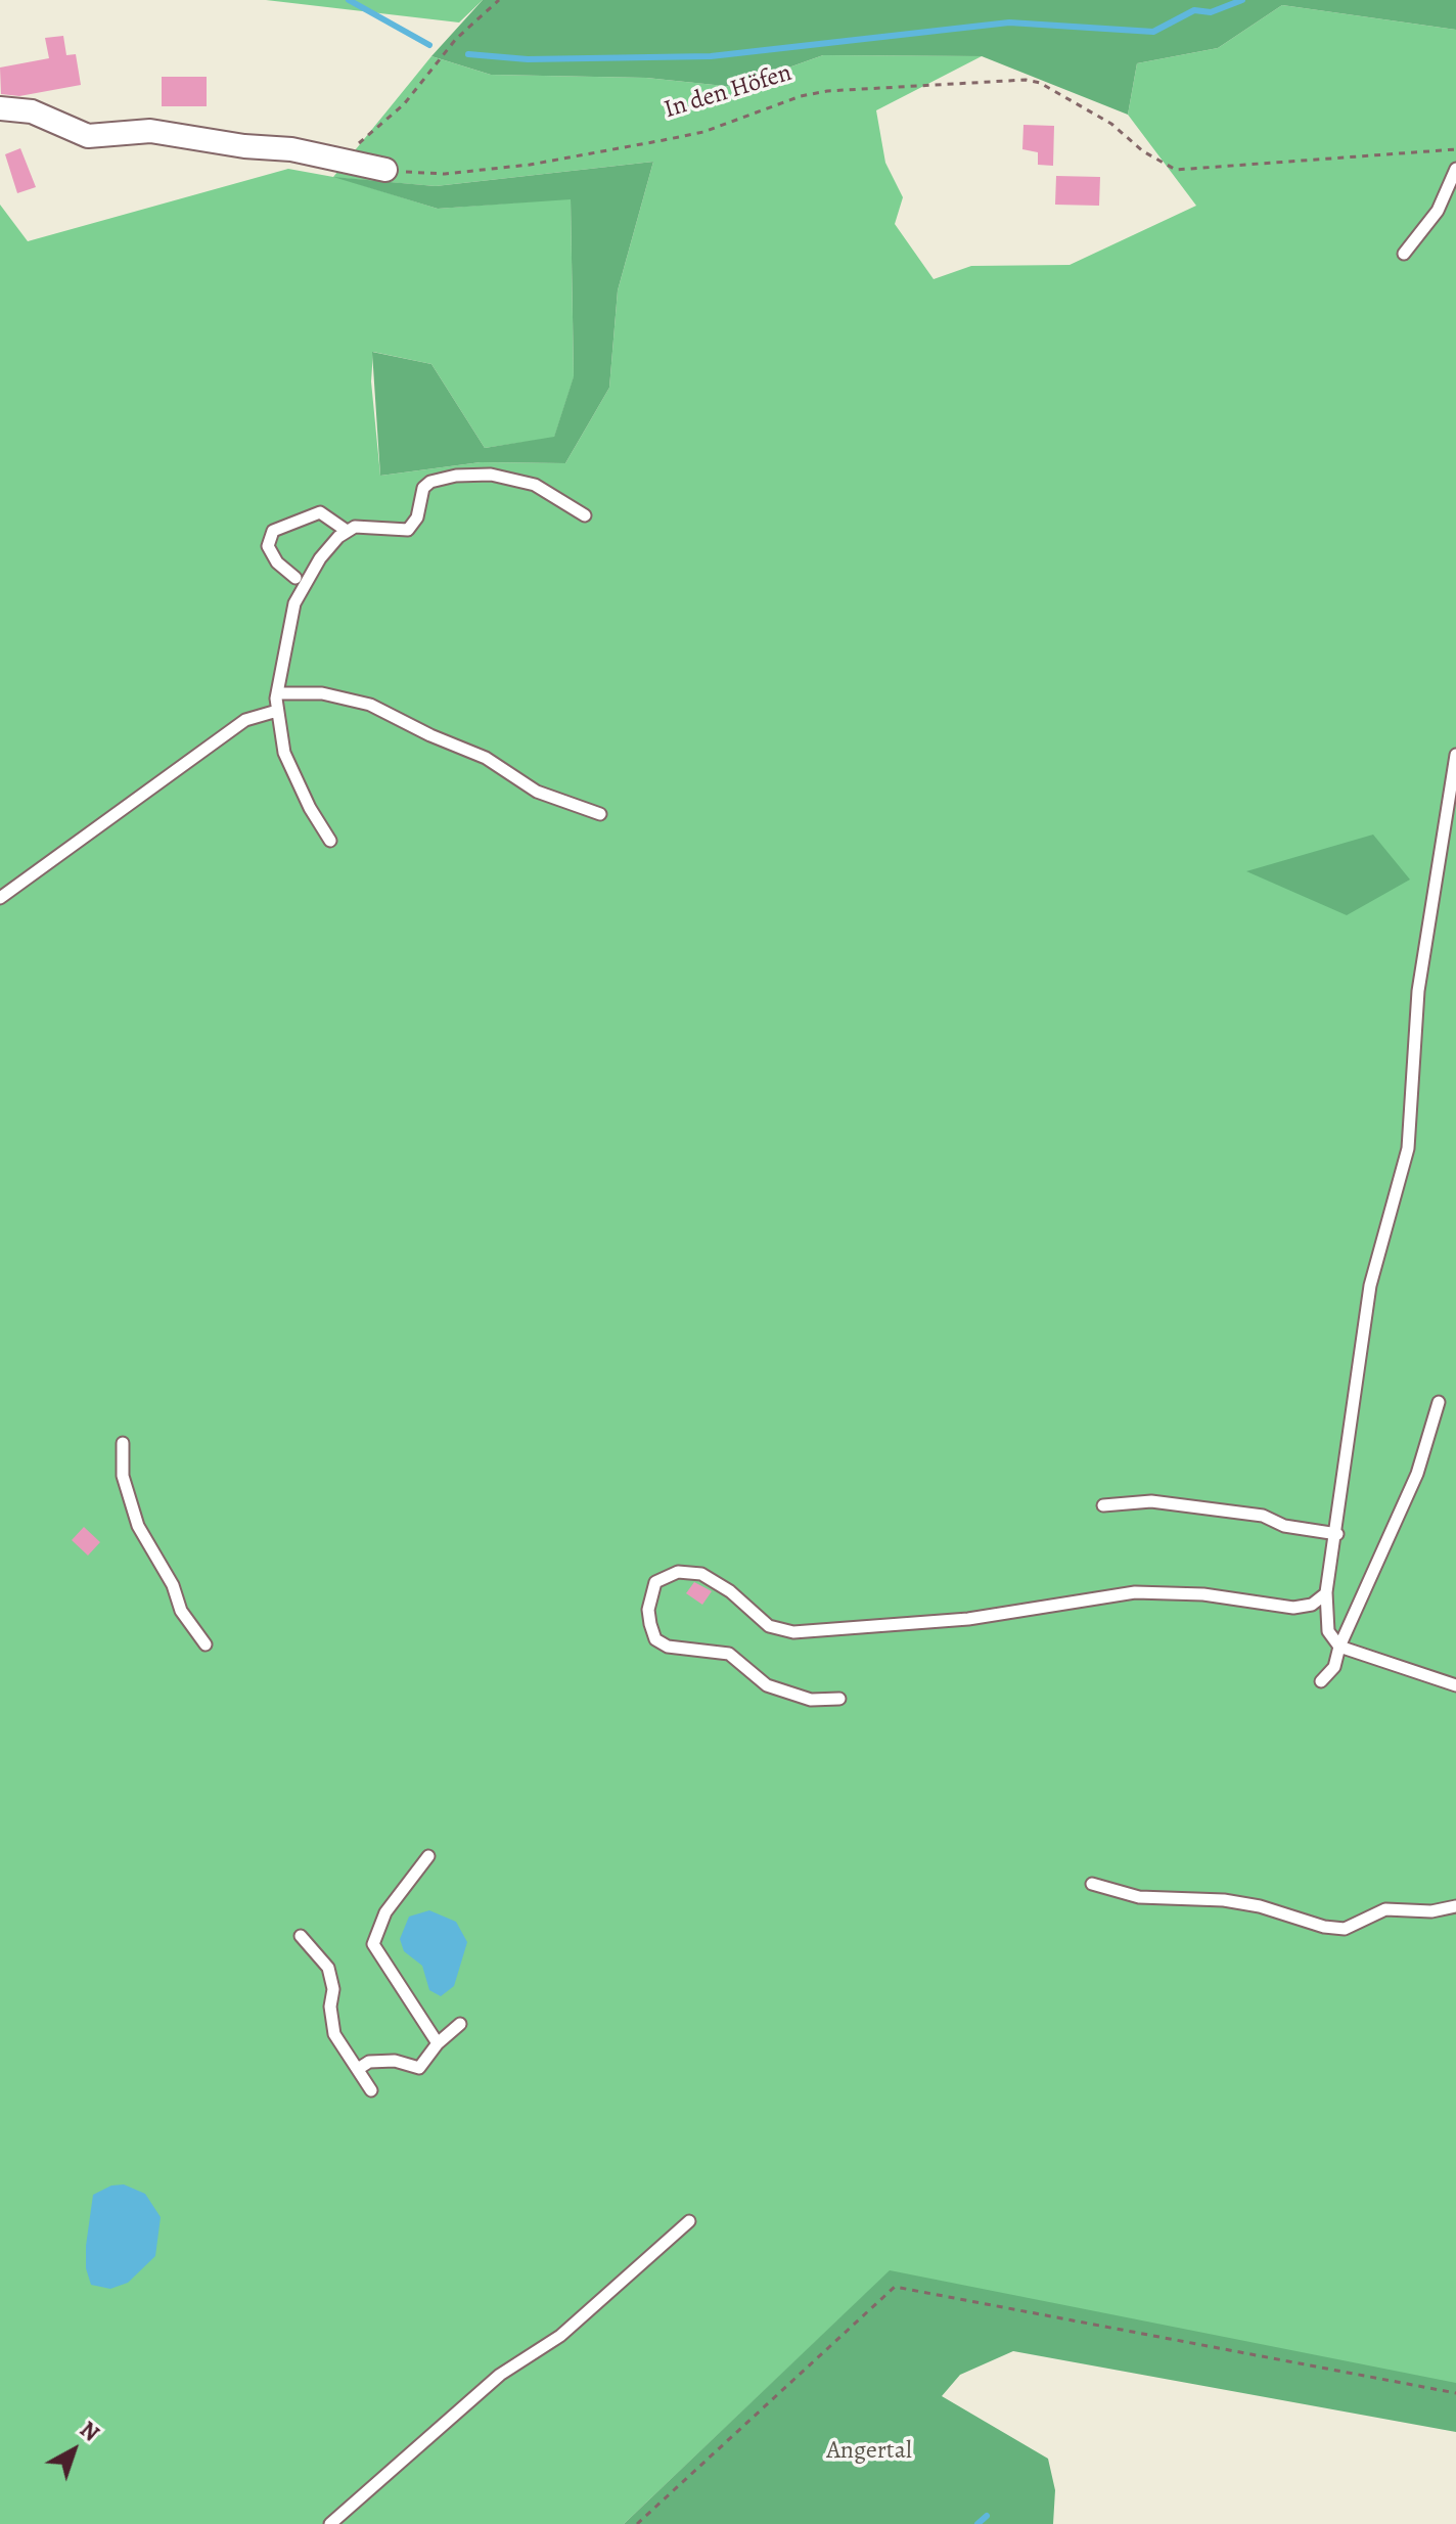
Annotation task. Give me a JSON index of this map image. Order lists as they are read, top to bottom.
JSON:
{
  "streets": {
    "path": ["In den Höfen"]
  },
  "parks": ["Angertal"],
  "north": "top right"
}
